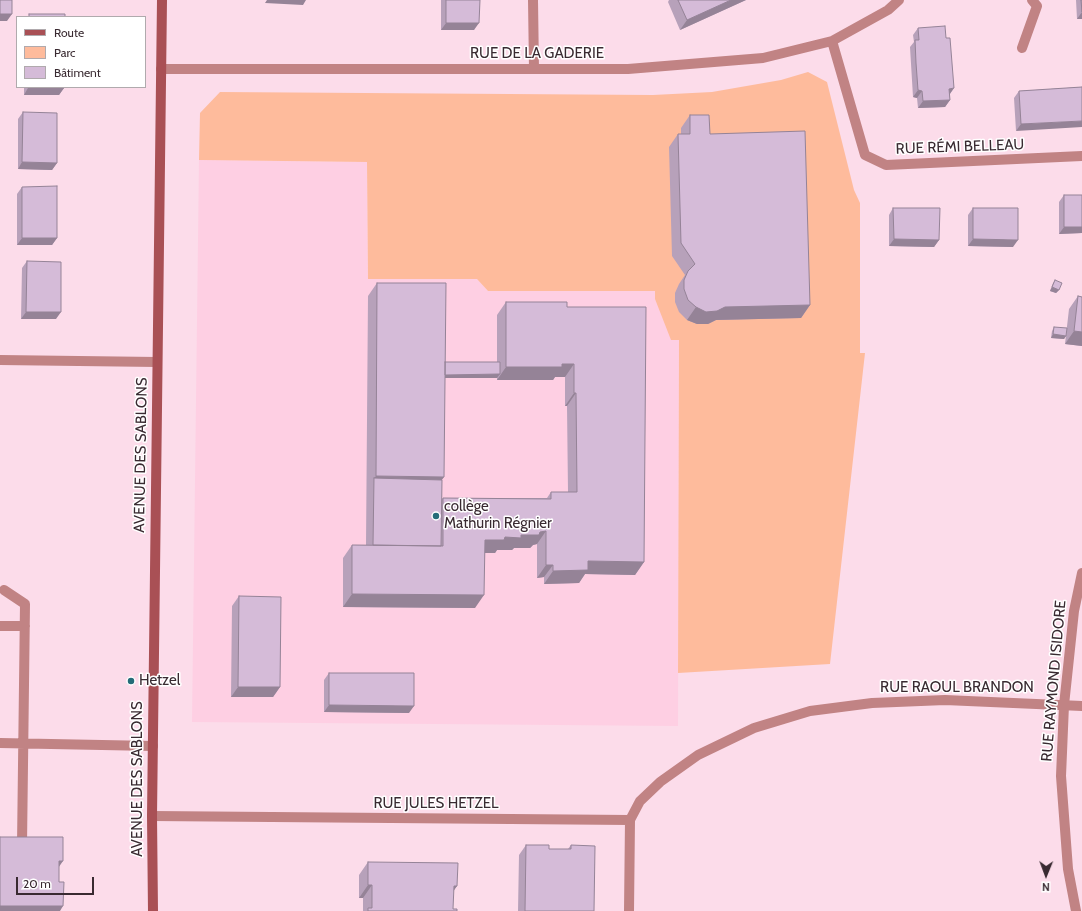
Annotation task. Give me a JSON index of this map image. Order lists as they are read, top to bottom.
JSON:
{
  "streets": {
    "street": [
      "RUE DE LA GADERIE",
      "RUE RÉMI BELLEAU",
      "AVENUE DES SABLONS",
      "RUE RAYMOND ISIDORE",
      "RUE RAOUL BRANDON",
      "RUE JULES HETZEL"
    ]
  },
  "crossings": [
    ["RUE DE LA GADERIE", "RUE RÉMI BELLEAU"],
    ["RUE DE LA GADERIE", "AVENUE DES SABLONS"],
    ["AVENUE DES SABLONS", "RUE JULES HETZEL"],
    ["RUE RAYMOND ISIDORE", "RUE RAOUL BRANDON"],
    ["RUE RAOUL BRANDON", "RUE JULES HETZEL"]
  ],
  "places": ["collège Mathurin Régnier", "Hetzel"],
  "legend": ["Route", "Parc", "Bâtiment"],
  "scale_bar": "20 m",
  "north": "bottom"
}
